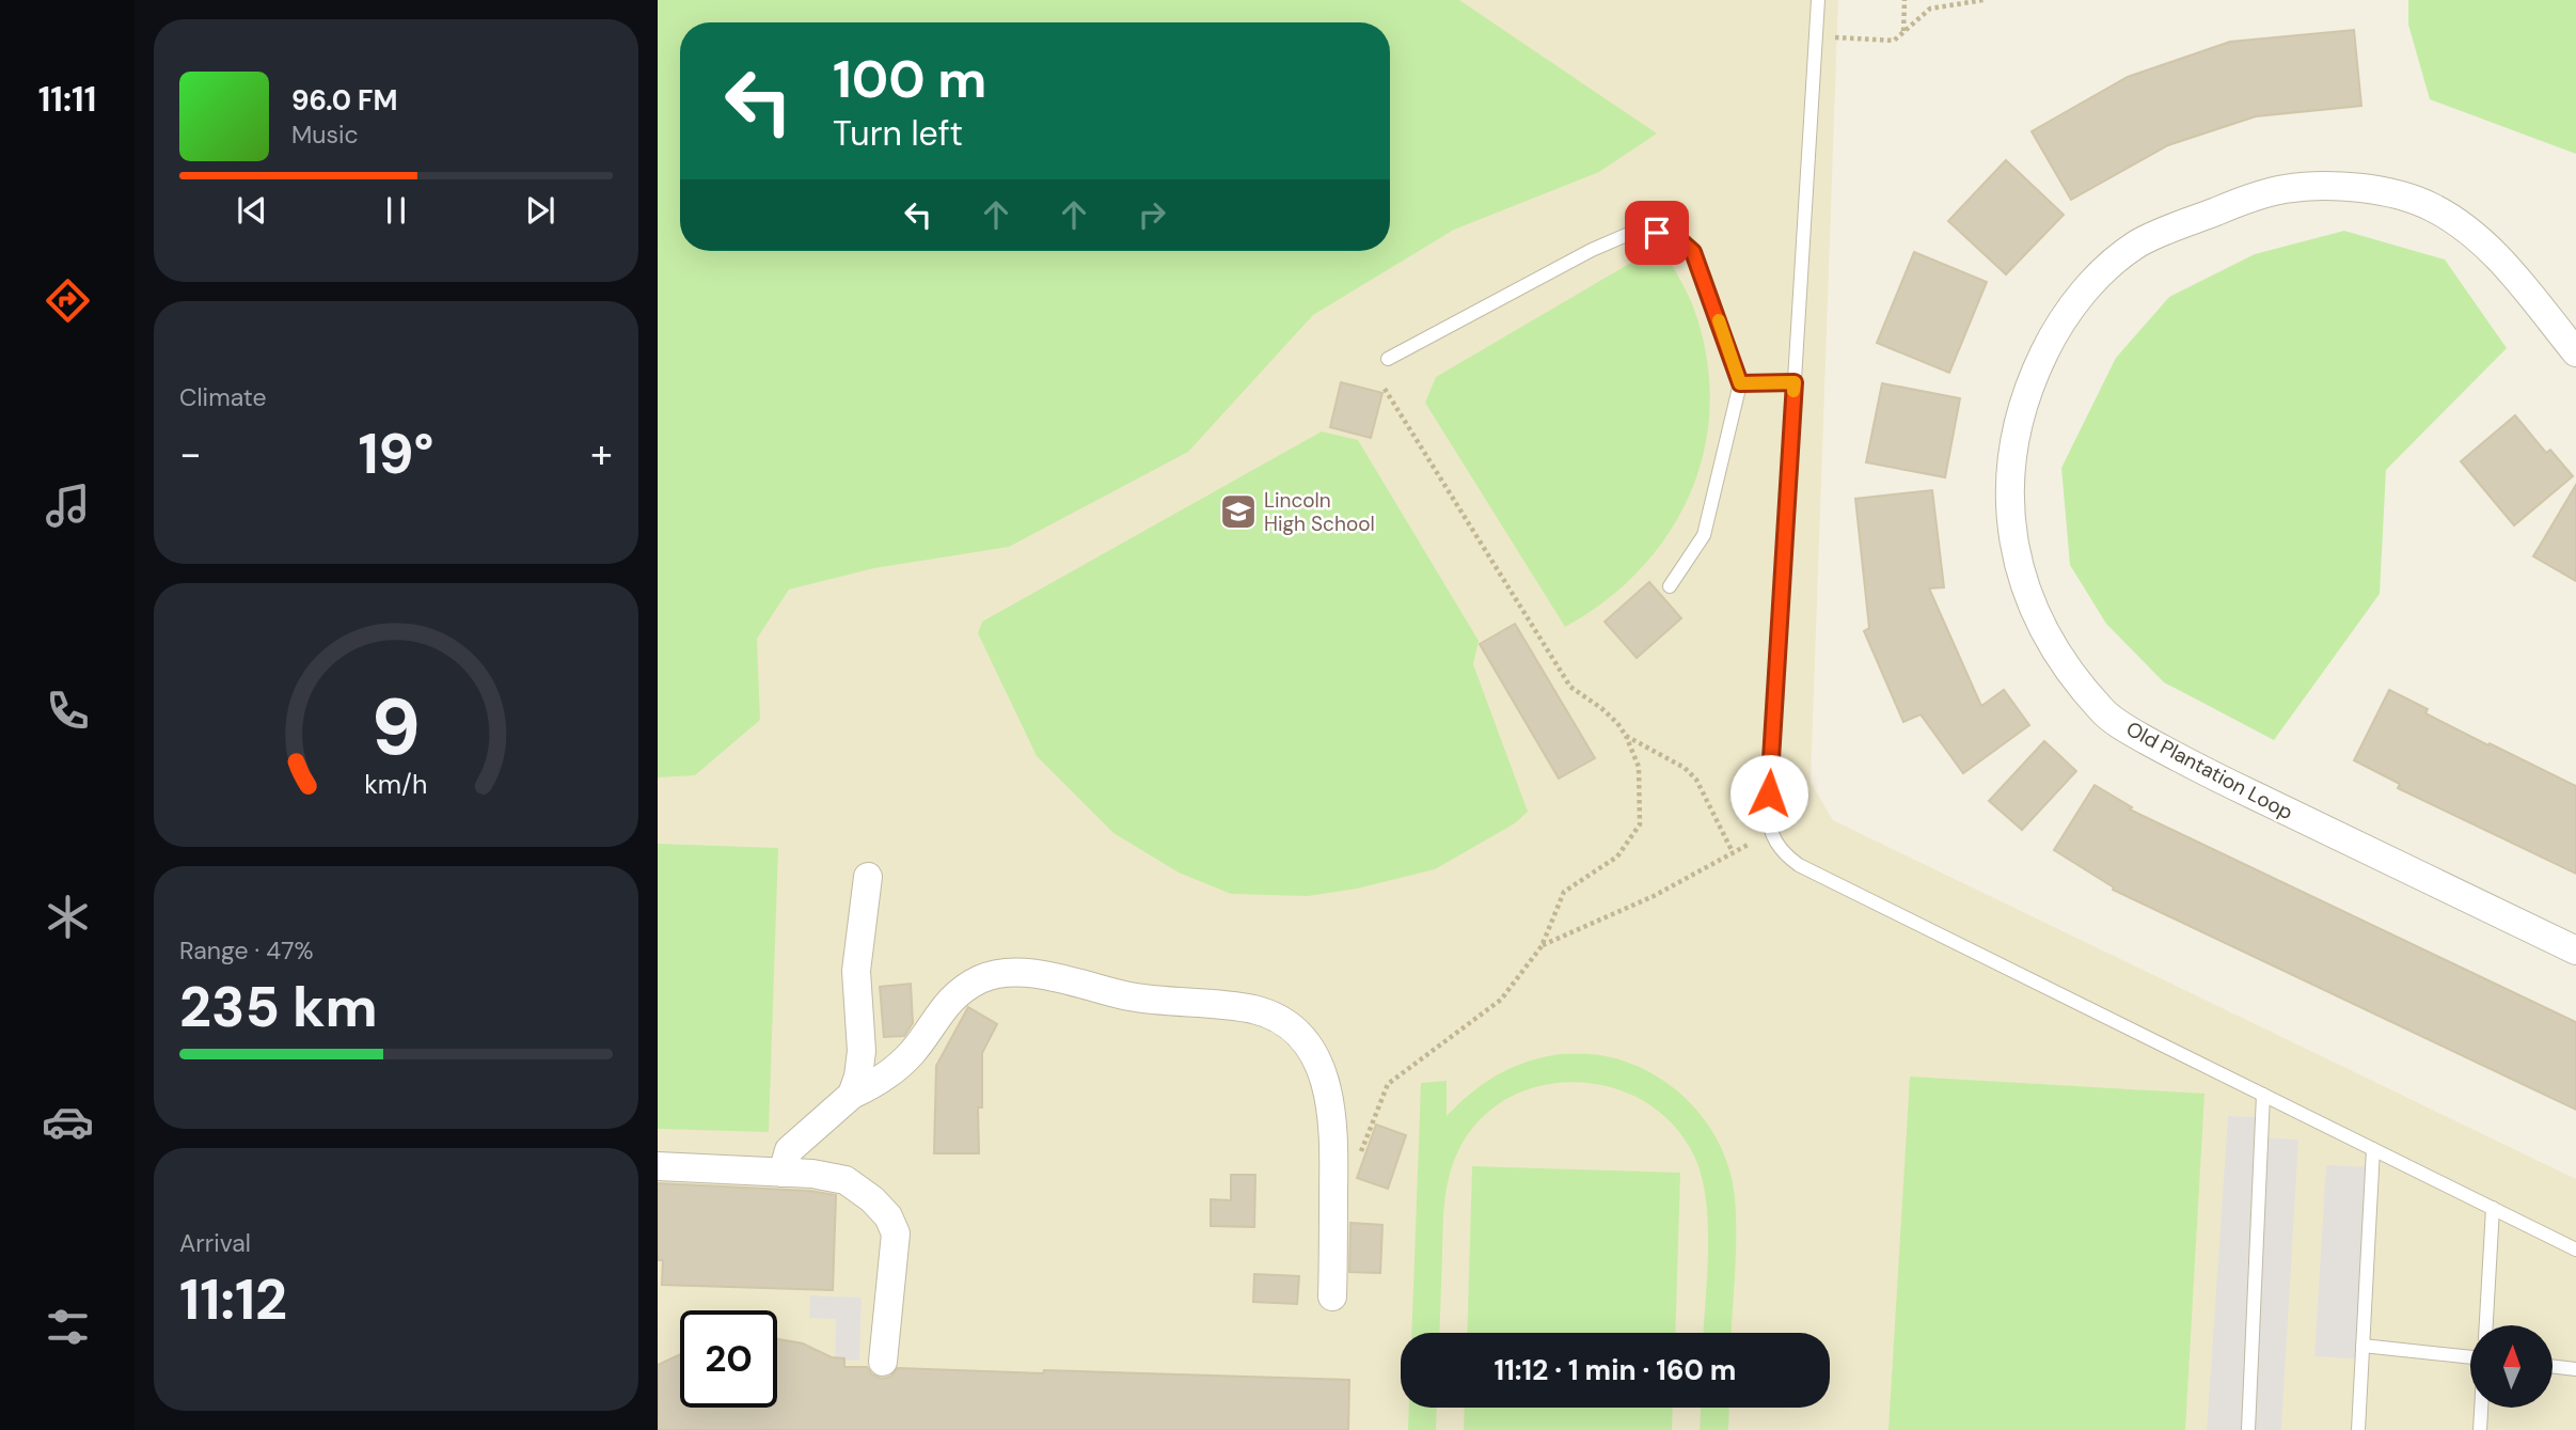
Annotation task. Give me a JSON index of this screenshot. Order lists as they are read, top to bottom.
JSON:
{
  "streets": {
    "street": ["Old Plantation Loop"]
  },
  "places": {
    "school or university": ["Lincoln High School"]
  },
  "north": "top",
  "page": {
    "tabs": "11:11",
    "turn": ["100 m", "Turn left"],
    "song": ["96.0 FM", "Music"],
    "tile": [
      "Climate",
      ["Range · 47%", "235 km"],
      ["Arrival", "11:12"]
    ],
    "heat": ["−", "19°", "+"],
    "limit": "20",
    "trip": "11:12 · 1 min · 160 m",
    "gauge": ["9", "km/h"]
  }
}
